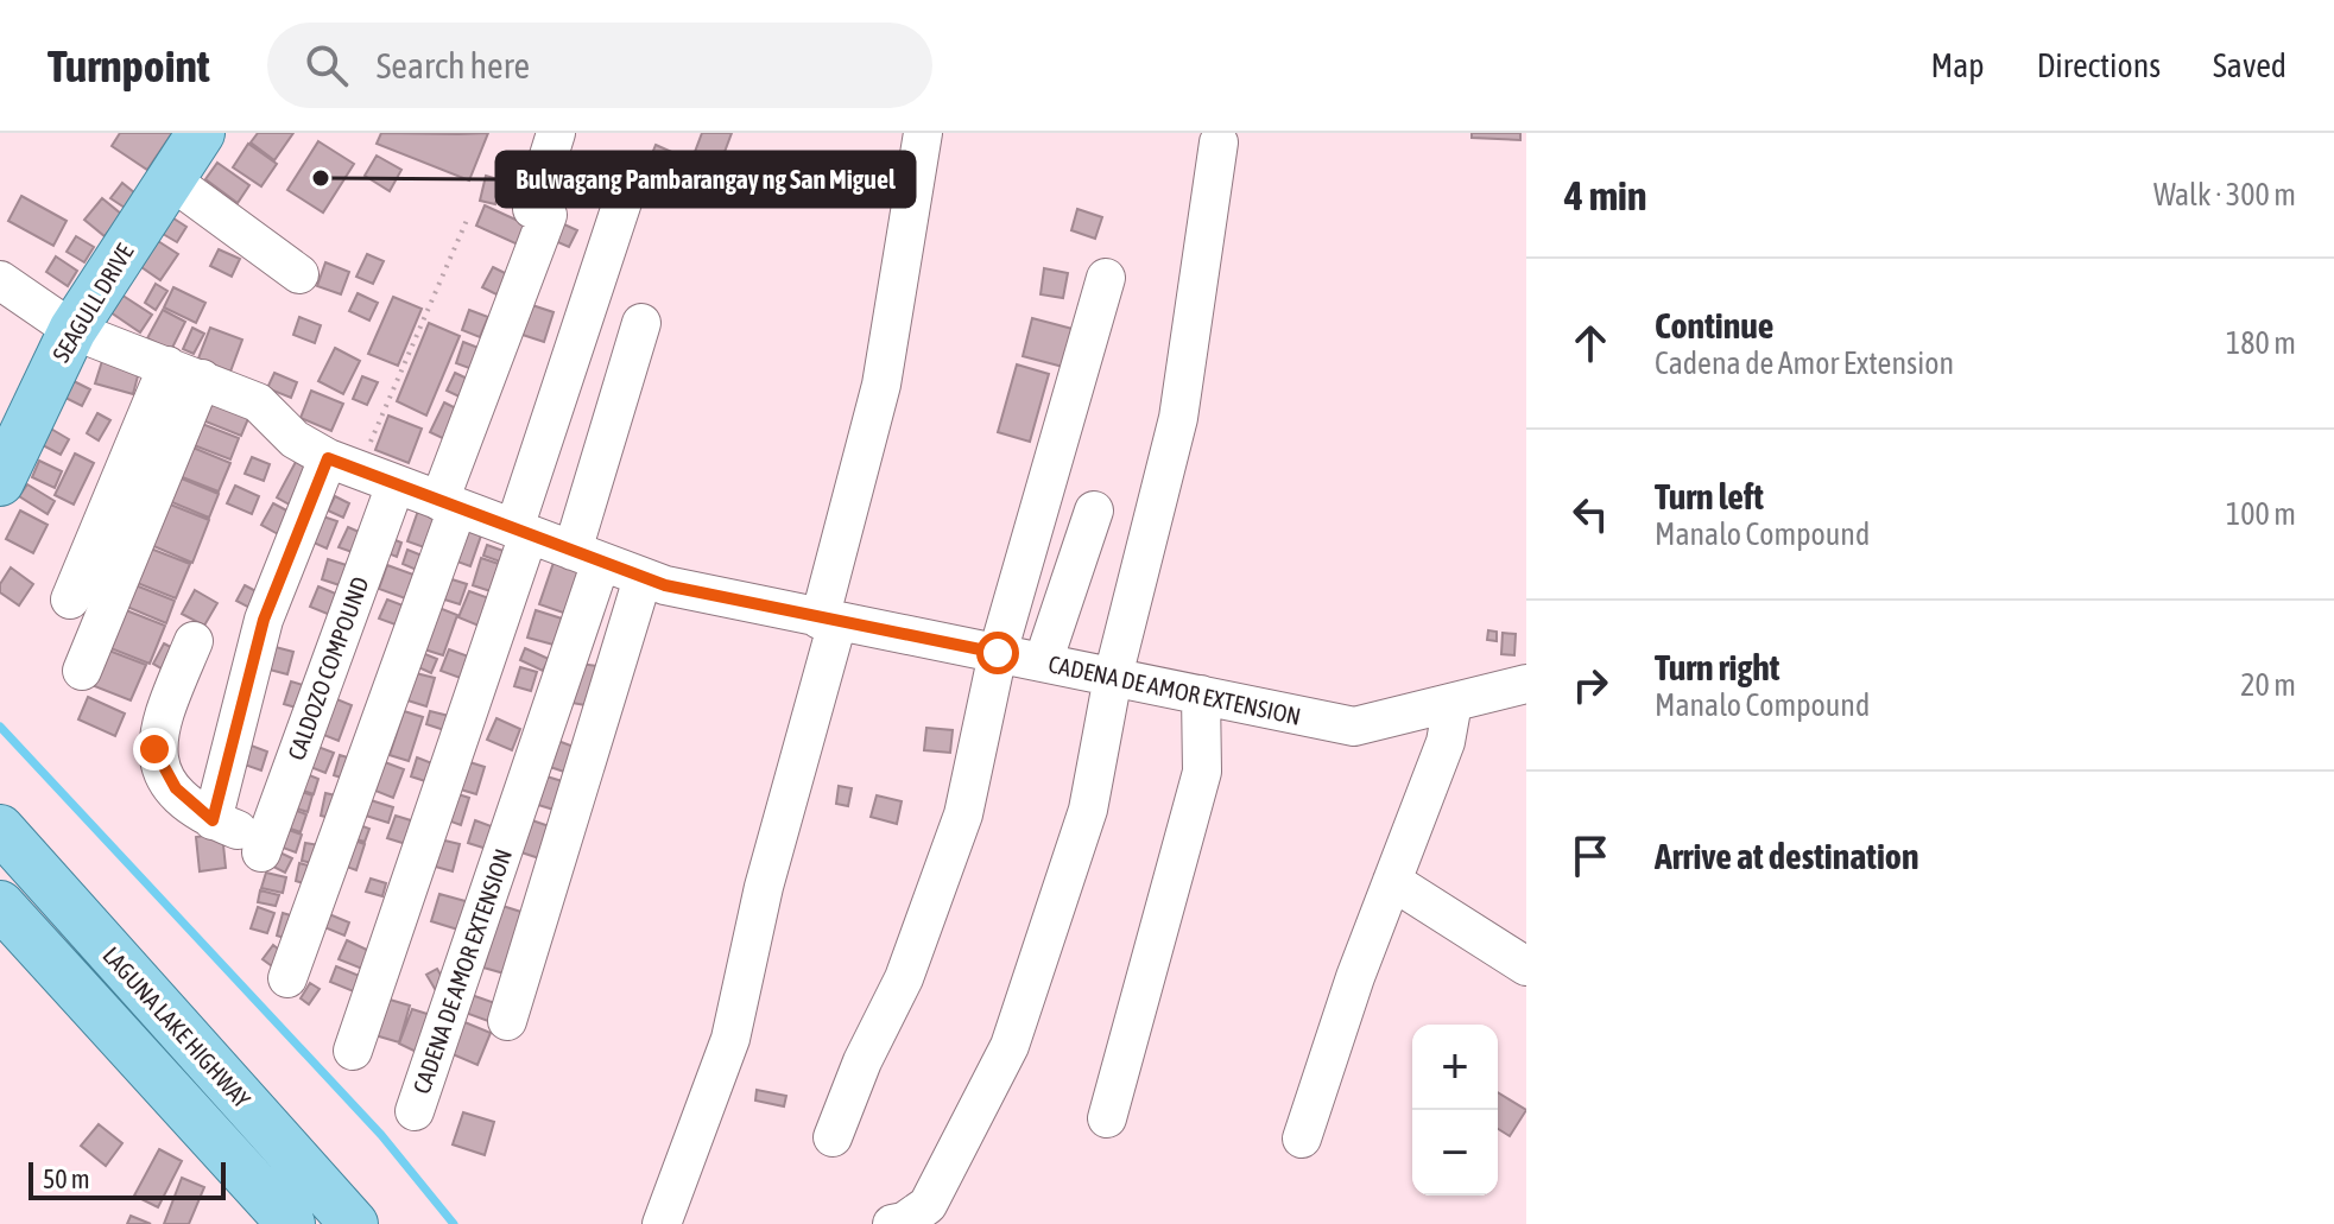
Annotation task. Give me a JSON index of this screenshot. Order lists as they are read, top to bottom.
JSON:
{
  "streets": {
    "main road": ["SEAGULL DRIVE", "LAGUNA LAKE HIGHWAY"],
    "street": ["CALDOZO COMPOUND", "CADENA DE AMOR EXTENSION"]
  },
  "crossings": [
    ["SEAGULL DRIVE", "CADENA DE AMOR EXTENSION"],
    ["CALDOZO COMPOUND", "CADENA DE AMOR EXTENSION"]
  ],
  "places": ["Bulwagang Pambarangay ng San Miguel"],
  "scale_bar": "50 m",
  "page": {
    "header": "Turnpoint",
    "search": "Search here",
    "nav": ["Map", "Directions", "Saved"],
    "heading": ["4 min", "Walk · 300 m"],
    "list": [
      ["Continue", "Cadena de Amor Extension", "180 m"],
      ["Turn left", "Manalo Compound", "100 m"],
      ["Turn right", "Manalo Compound", "20 m"],
      "Arrive at destination"
    ],
    "map_buttons": ["+", "−"],
    "scale": "50 m"
  }
}
